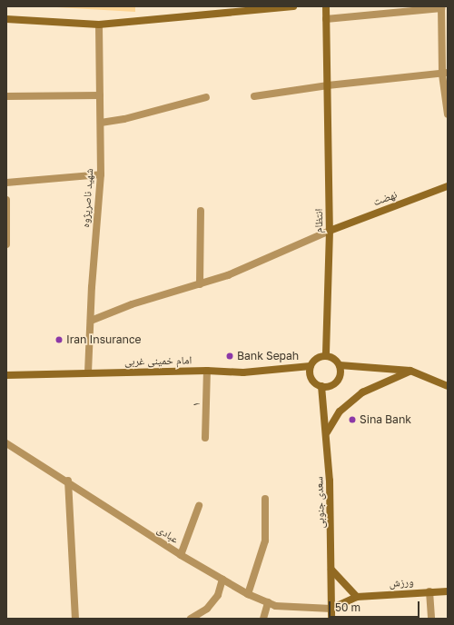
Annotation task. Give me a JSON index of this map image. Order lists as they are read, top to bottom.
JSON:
{
  "streets": {
    "main road": [
      "نهضت",
      "انتظام",
      "امام خمینی غربی",
      "سعدی جنوبی",
      "ورزش"
    ],
    "street": ["شهید ناصرپژوه", "۱", "عبادی"]
  },
  "crossings": [
    ["شهید ناصرپژوه", "امام خمینی غربی"],
    ["نهضت", "انتظام"],
    ["انتظام", "امام خمینی غربی"],
    ["انتظام", "سعدی جنوبی"],
    ["امام خمینی غربی", "۱"],
    ["امام خمینی غربی", "سعدی جنوبی"],
    ["سعدی جنوبی", "عبادی"],
    ["سعدی جنوبی", "ورزش"],
    ["عبادی", "ورزش"]
  ],
  "places": ["Iran Insurance", "Bank Sepah", "Sina Bank"],
  "scale_bar": "50 m"
}
